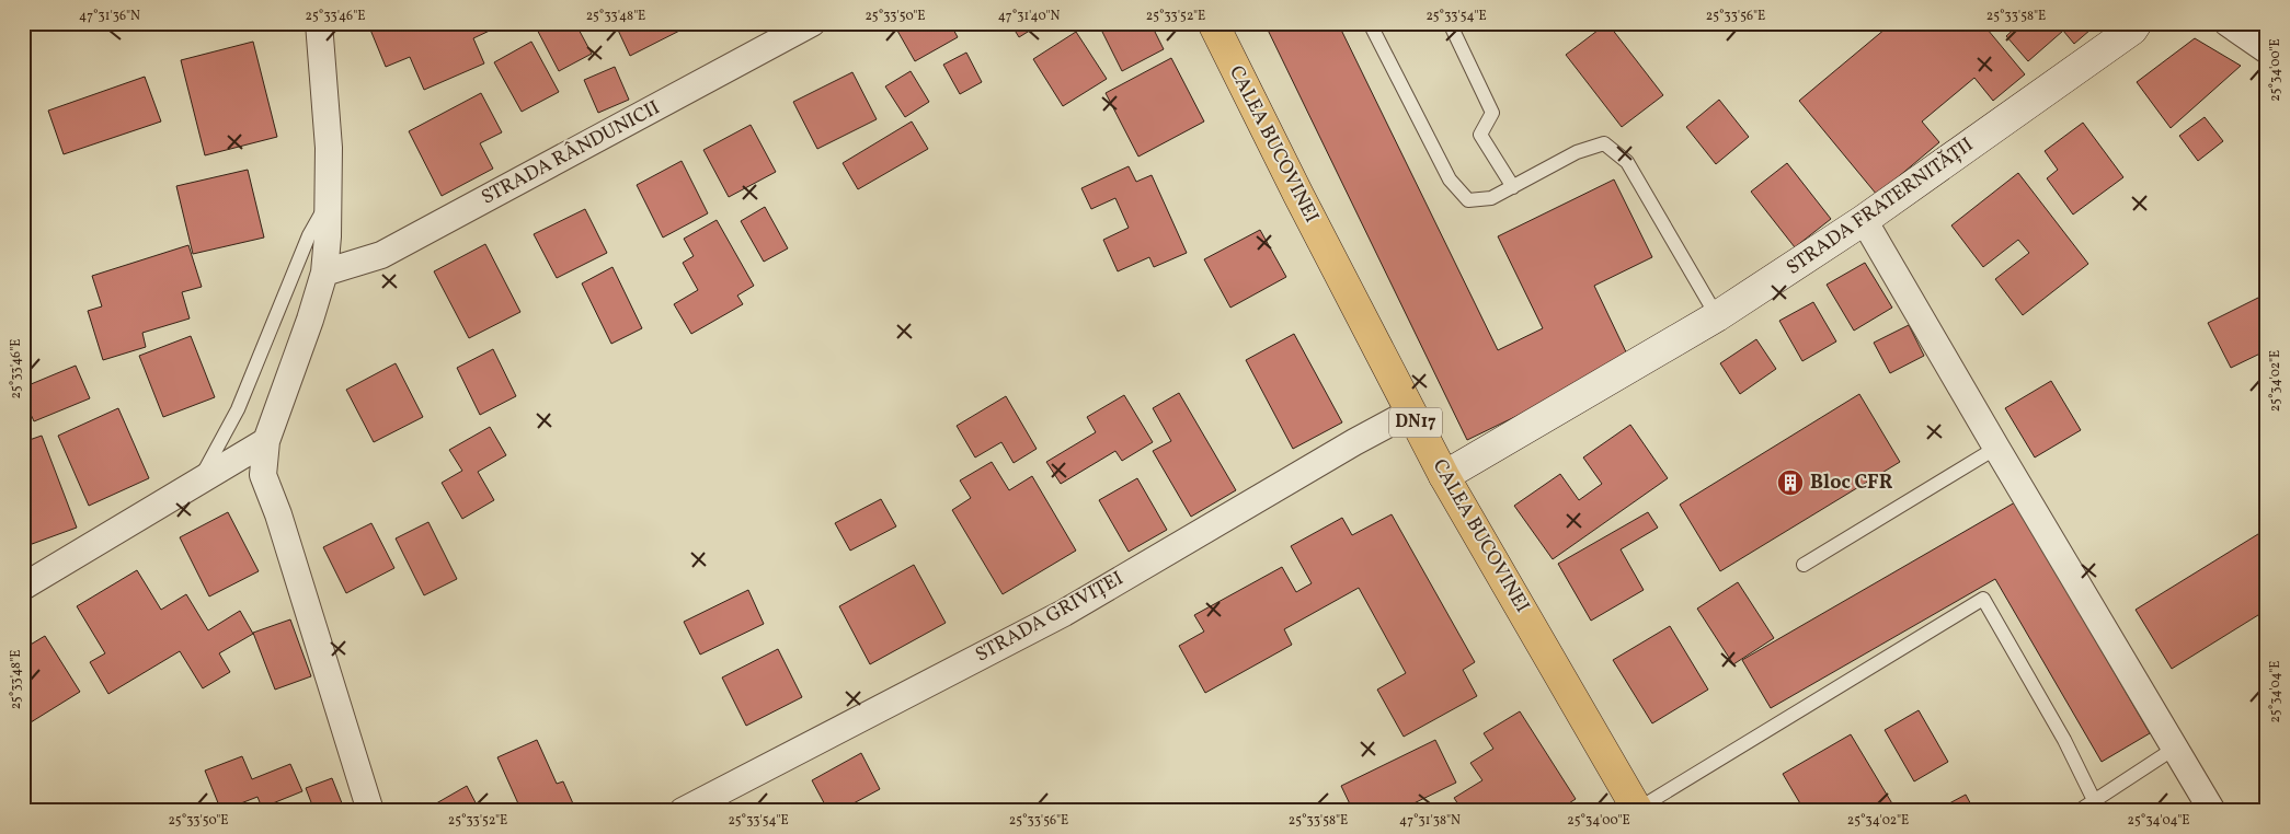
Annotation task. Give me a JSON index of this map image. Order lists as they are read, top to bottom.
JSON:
{
  "streets": {
    "highway": ["CALEA BUCOVINEI", "DN17"],
    "street": ["STRADA RÂNDUNICII", "STRADA FRATERNITĂȚII", "STRADA GRIVIȚEI"]
  },
  "crossings": [
    ["CALEA BUCOVINEI", "STRADA FRATERNITĂȚII"],
    ["CALEA BUCOVINEI", "STRADA GRIVIȚEI"]
  ],
  "places": {
    "building": ["Bloc CFR"]
  },
  "coordinates": [
    "47°31'36\"N",
    "25°33'46\"E",
    "25°33'48\"E",
    "25°33'50\"E",
    "47°31'40\"N",
    "25°33'52\"E",
    "25°33'54\"E",
    "25°33'56\"E",
    "25°33'58\"E",
    "25°34'00\"E",
    "25°34'02\"E",
    "25°34'04\"E",
    "47°31'38\"N"
  ]
}
